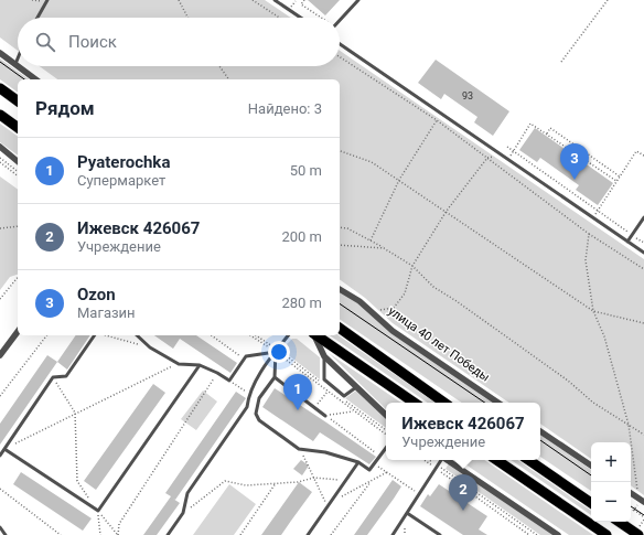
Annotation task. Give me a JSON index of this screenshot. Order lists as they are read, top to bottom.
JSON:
{
  "streets": {
    "street": ["улица 40 лет Победы"]
  },
  "house_numbers": ["93"],
  "page": {
    "search": "Поиск",
    "heading": ["Рядом", "Найдено: 3"],
    "list": [
      {
        "mark": "1",
        "name": "Pyaterochka",
        "note": "Супермаркет",
        "value": "50 m"
      },
      {
        "mark": "2",
        "name": "Ижевск 426067",
        "note": "Учреждение",
        "value": "200 m"
      },
      {
        "mark": "3",
        "name": "Ozon",
        "note": "Магазин",
        "value": "280 m"
      }
    ],
    "pins": ["3", "1", "2"],
    "popup": ["Ижевск 426067", "Учреждение"],
    "map_buttons": ["+", "−"]
  }
}
